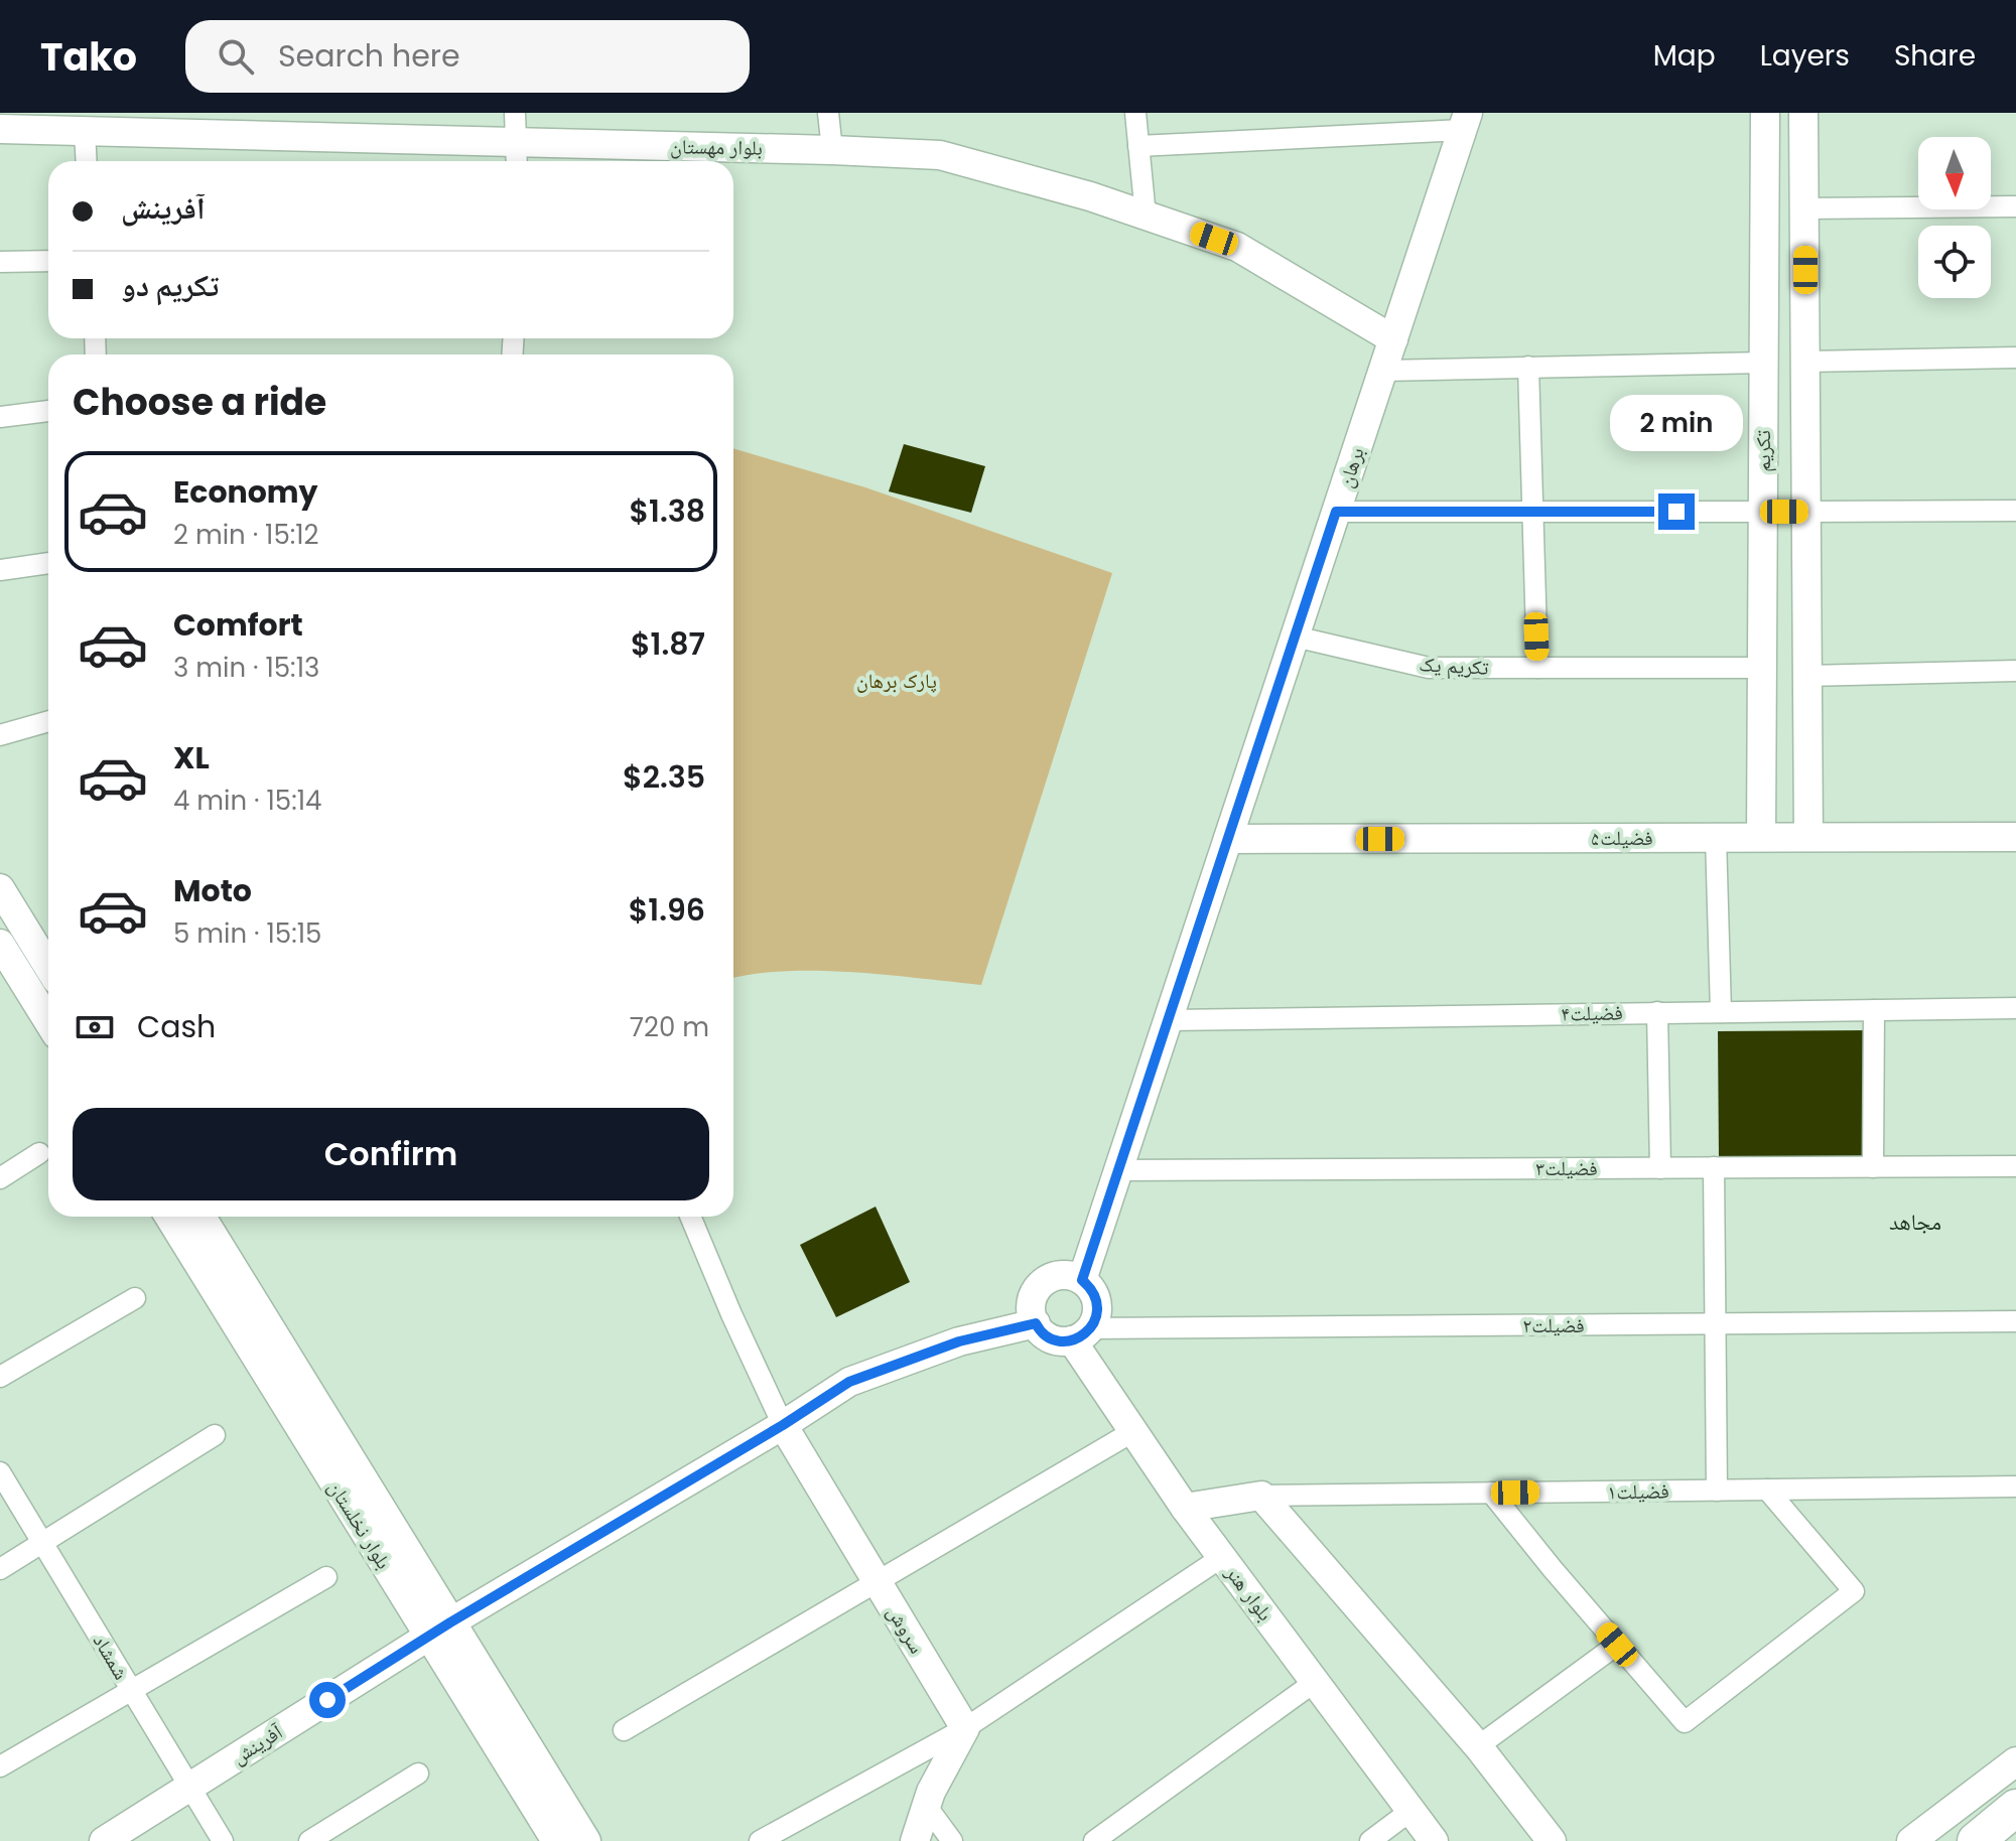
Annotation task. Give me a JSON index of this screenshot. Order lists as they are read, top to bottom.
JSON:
{
  "streets": {
    "street": [
      "بلوار مهستان",
      "تکریم",
      "برهان",
      "تکریم یک",
      "فضیلت۵",
      "فضیلت۴",
      "فضیلت۳",
      "فضیلت۲",
      "فضیلت۱",
      "بلوار نخلستان",
      "بلوار هنر",
      "سروش",
      "شمشاد",
      "آفرینش"
    ]
  },
  "crossings": [
    ["بلوار مهستان", "برهان"],
    ["تکریم", "تکریم یک"],
    ["تکریم", "فضیلت۵"],
    ["برهان", "تکریم یک"],
    ["برهان", "فضیلت۵"],
    ["برهان", "فضیلت۴"],
    ["برهان", "فضیلت۳"],
    ["برهان", "فضیلت۲"],
    ["برهان", "بلوار هنر"],
    ["برهان", "آفرینش"],
    ["فضیلت۲", "بلوار هنر"],
    ["فضیلت۲", "آفرینش"],
    ["بلوار نخلستان", "آفرینش"],
    ["بلوار هنر", "آفرینش"],
    ["سروش", "آفرینش"],
    ["شمشاد", "آفرینش"]
  ],
  "districts": ["مجاهد"],
  "parks": ["پارک برهان"],
  "north": "bottom",
  "page": {
    "header": "Tako",
    "search": "Search here",
    "nav": ["Map", "Layers", "Share"],
    "banner": ["آفرینش", "تکریم دو"],
    "heading": "Choose a ride",
    "bubble": "2 min",
    "list": [
      {
        "name": "Economy",
        "note": "2 min · 15:12",
        "value": "$1.38"
      },
      {
        "name": "Comfort",
        "note": "3 min · 15:13",
        "value": "$1.87"
      },
      {
        "name": "XL",
        "note": "4 min · 15:14",
        "value": "$2.35"
      },
      {
        "name": "Moto",
        "note": "5 min · 15:15",
        "value": "$1.96"
      }
    ],
    "pay": ["Cash", "720 m"],
    "buttons": "Confirm"
  }
}
